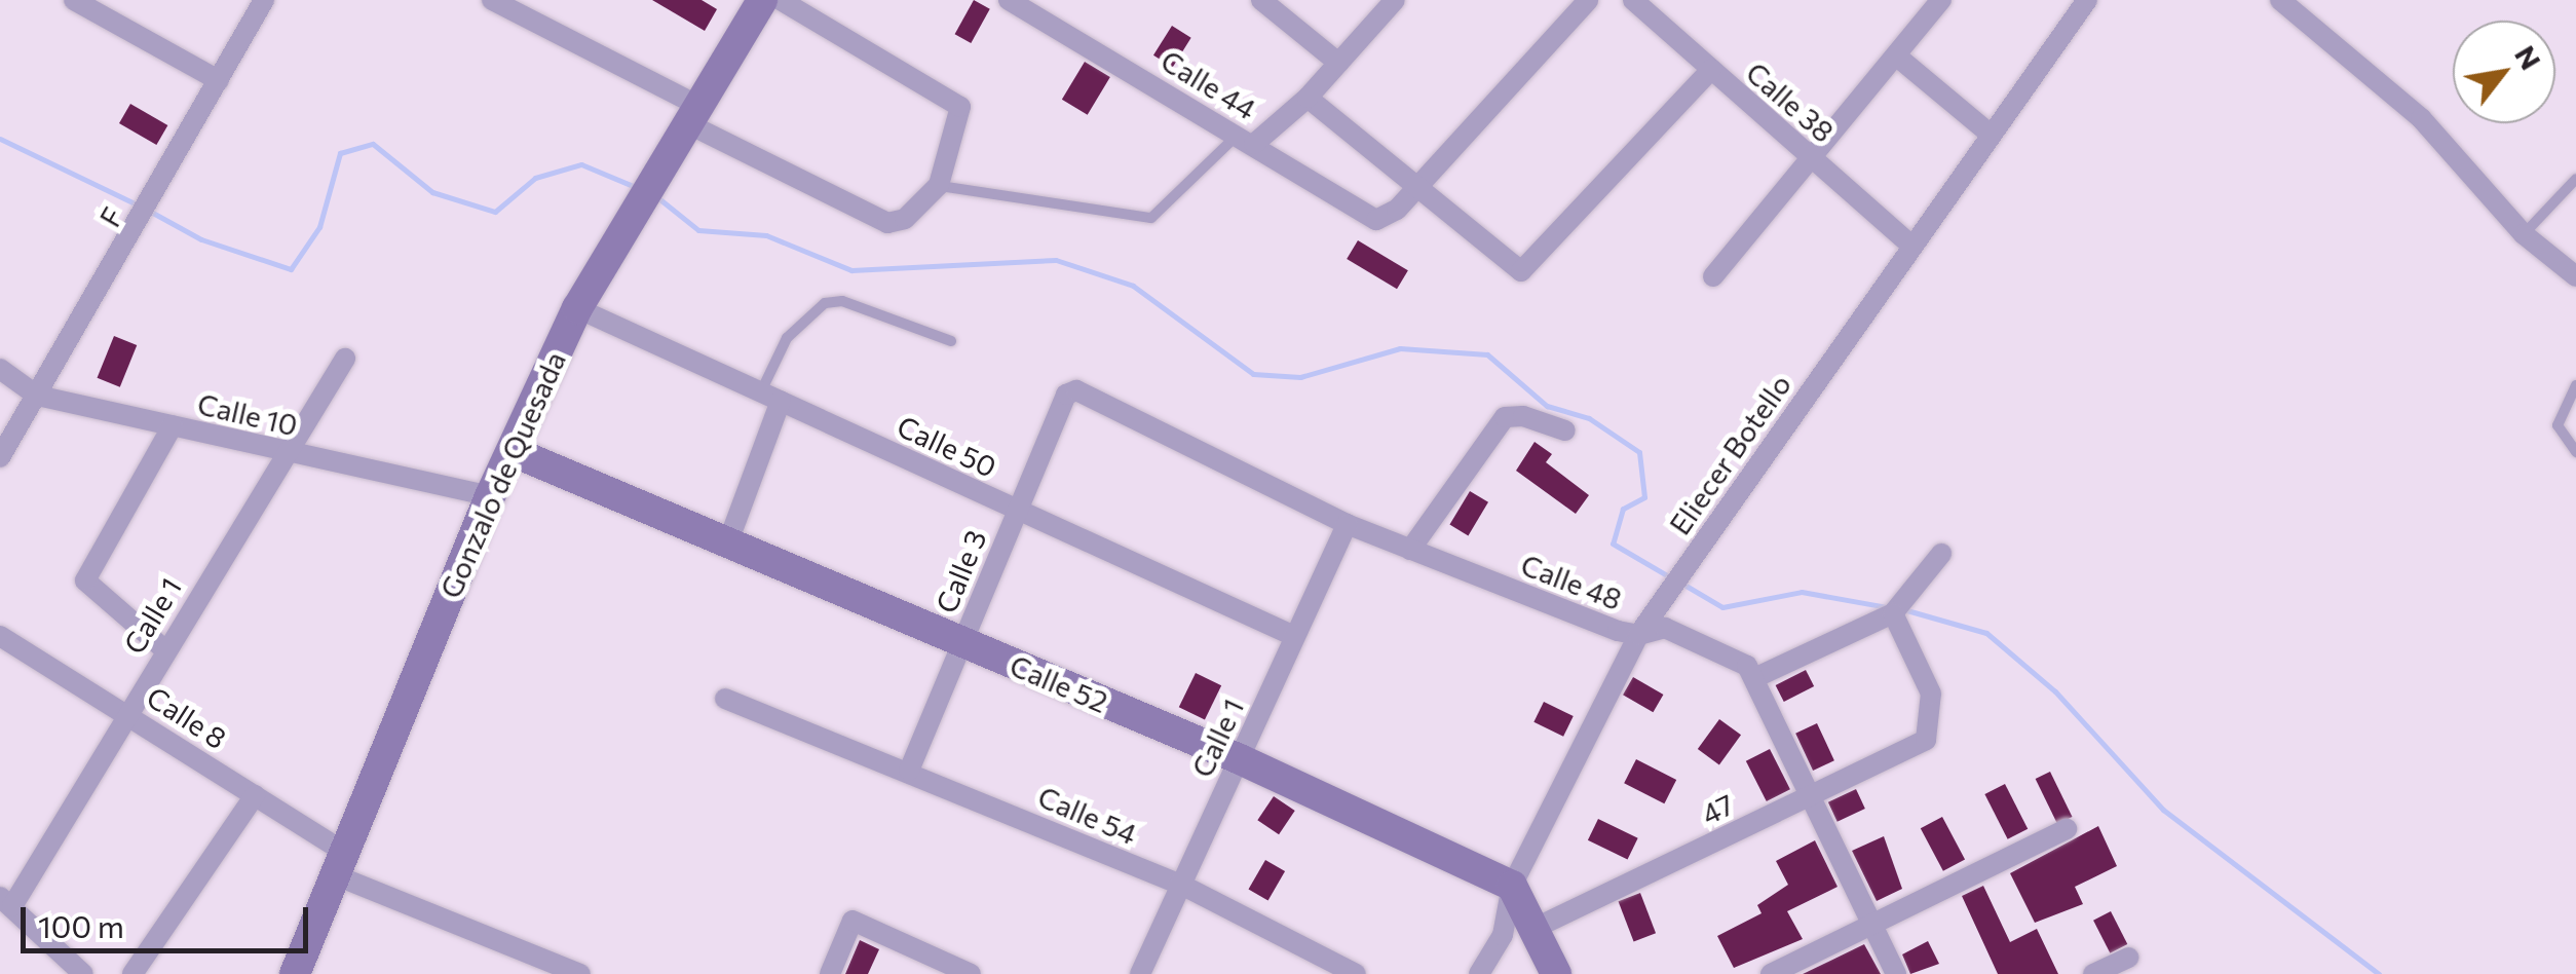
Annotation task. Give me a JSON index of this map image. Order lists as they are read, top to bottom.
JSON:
{
  "streets": {
    "street": [
      "Calle 44",
      "Calle 38",
      "F",
      "Calle 10",
      "Calle 50",
      "Eliecer Botello",
      "Gonzalo de Quesada",
      "Calle 3",
      "Calle 48",
      "Calle 1",
      "Calle 52",
      "Calle 8",
      "47",
      "Calle 54"
    ]
  },
  "crossings": [
    ["Calle 38", "Eliecer Botello"],
    ["F", "Calle 10"],
    ["Calle 10", "Gonzalo de Quesada"],
    ["Calle 10", "Calle 1"],
    ["Calle 50", "Gonzalo de Quesada"],
    ["Calle 50", "Calle 3"],
    ["Calle 50", "Calle 1"],
    ["Eliecer Botello", "Calle 48"],
    ["Eliecer Botello", "Calle 52"],
    ["Gonzalo de Quesada", "Calle 52"],
    ["Gonzalo de Quesada", "Calle 8"],
    ["Calle 3", "Calle 48"],
    ["Calle 3", "Calle 52"],
    ["Calle 3", "Calle 54"],
    ["Calle 48", "Calle 1"],
    ["Calle 48", "47"],
    ["Calle 1", "Calle 52"],
    ["Calle 1", "Calle 8"],
    ["Calle 1", "Calle 54"]
  ],
  "scale_bar": "100 m",
  "north": "top right"
}
